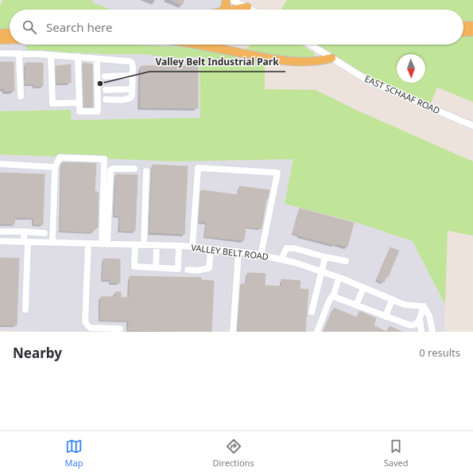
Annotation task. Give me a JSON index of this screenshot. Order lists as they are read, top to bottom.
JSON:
{
  "streets": {
    "street": ["EAST SCHAAF ROAD", "VALLEY BELT ROAD"]
  },
  "places": ["Valley Belt Industrial Park"],
  "north": "bottom",
  "page": {
    "search": "Search here",
    "heading": ["Nearby", "0 results"],
    "nav": ["Map", "Directions", "Saved"]
  }
}
